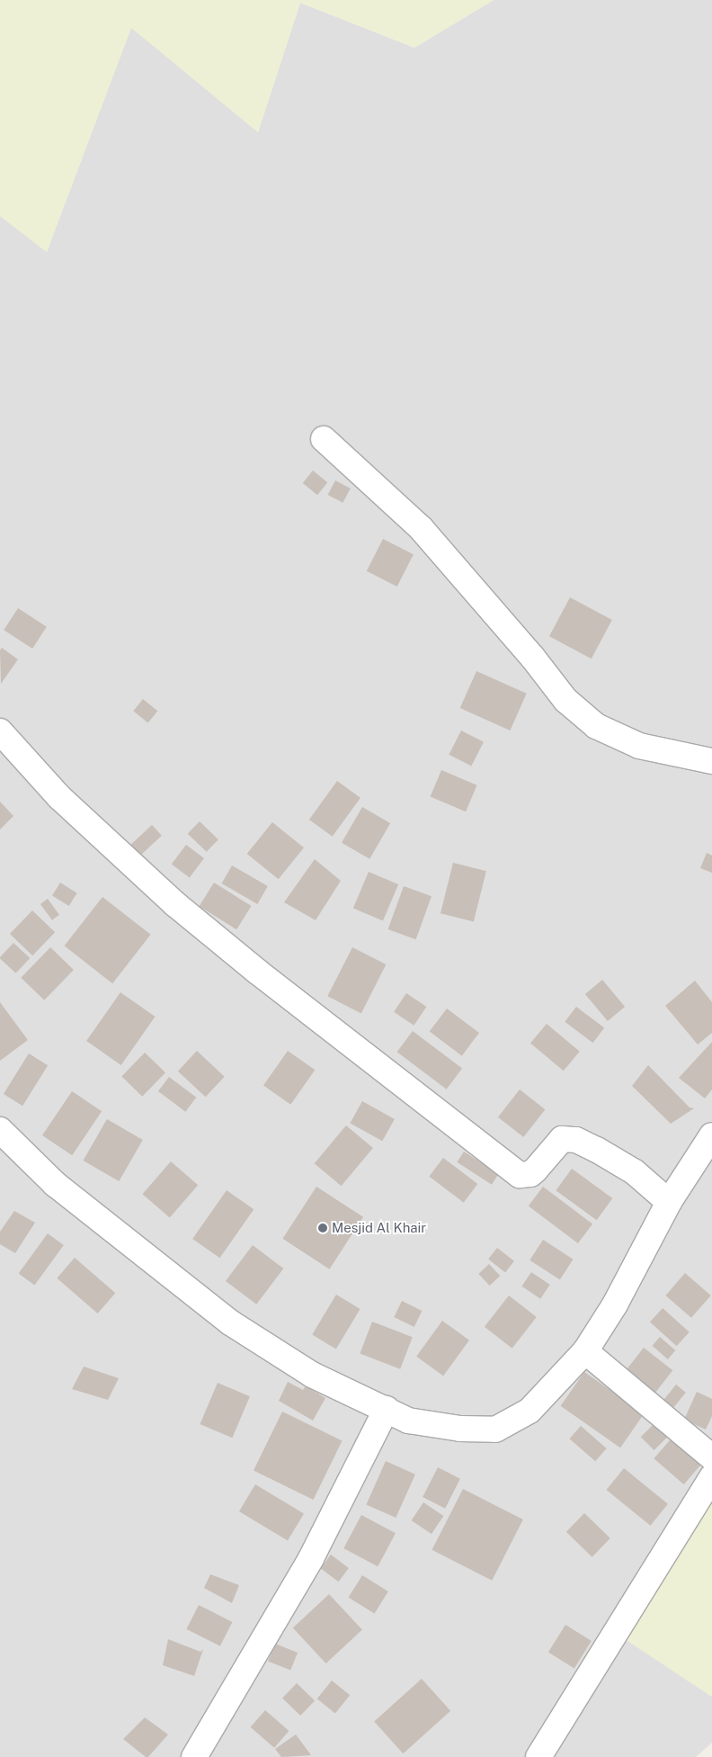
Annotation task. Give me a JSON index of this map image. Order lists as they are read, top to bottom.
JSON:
{
  "places": ["Mesjid Al Khair"]
}
